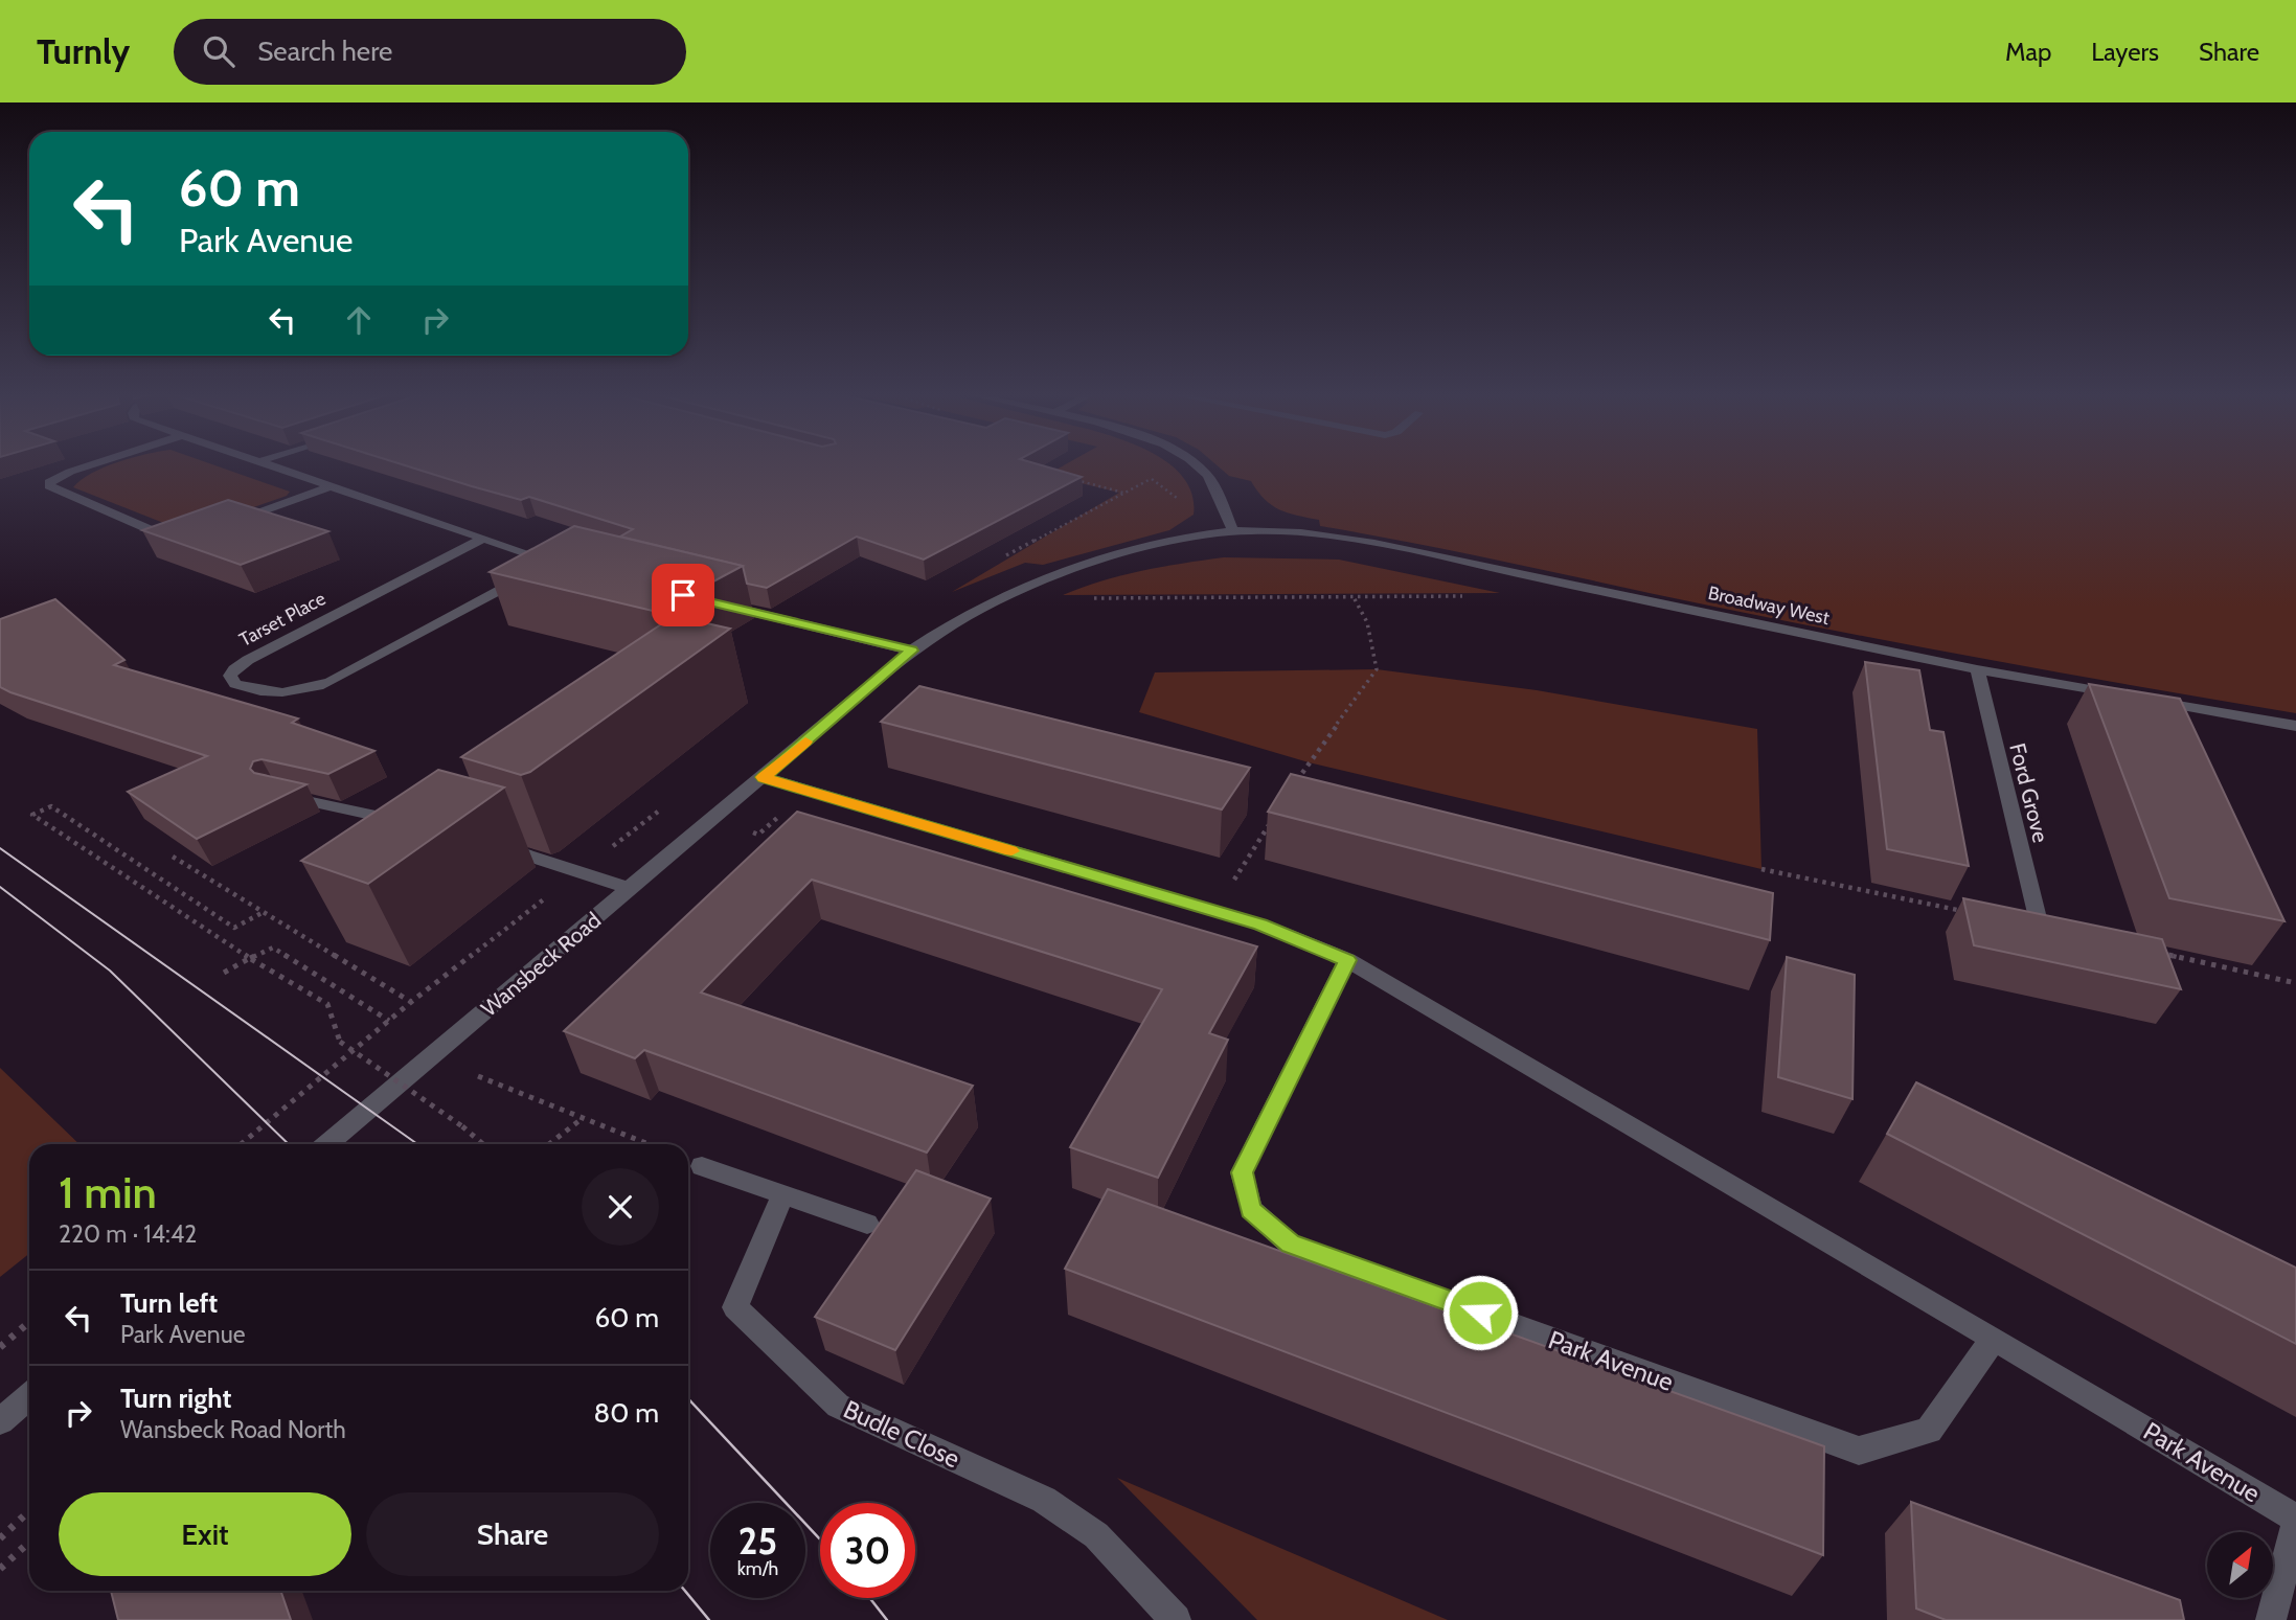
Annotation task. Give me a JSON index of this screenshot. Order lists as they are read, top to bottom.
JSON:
{
  "streets": {
    "street": [
      "Broadway West",
      "Tarset Place",
      "Ford Grove",
      "Wansbeck Road",
      "Park Avenue",
      "Budle Close"
    ]
  },
  "crossings": [
    ["Broadway West", "Ford Grove"],
    ["Broadway West", "Wansbeck Road"],
    ["Wansbeck Road", "Park Avenue"]
  ],
  "north": "top right",
  "page": {
    "header": "Turnly",
    "search": "Search here",
    "nav": ["Map", "Layers", "Share"],
    "turn": ["60 m", "Park Avenue"],
    "heading": ["1 min", "220 m · 14:42"],
    "list": [
      {
        "name": "Turn left",
        "note": "Park Avenue",
        "value": "60 m"
      },
      {
        "name": "Turn right",
        "note": "Wansbeck Road North",
        "value": "80 m"
      }
    ],
    "buttons": ["Exit", "Share"],
    "speed": "25 km/h",
    "limit": "30"
  }
}
